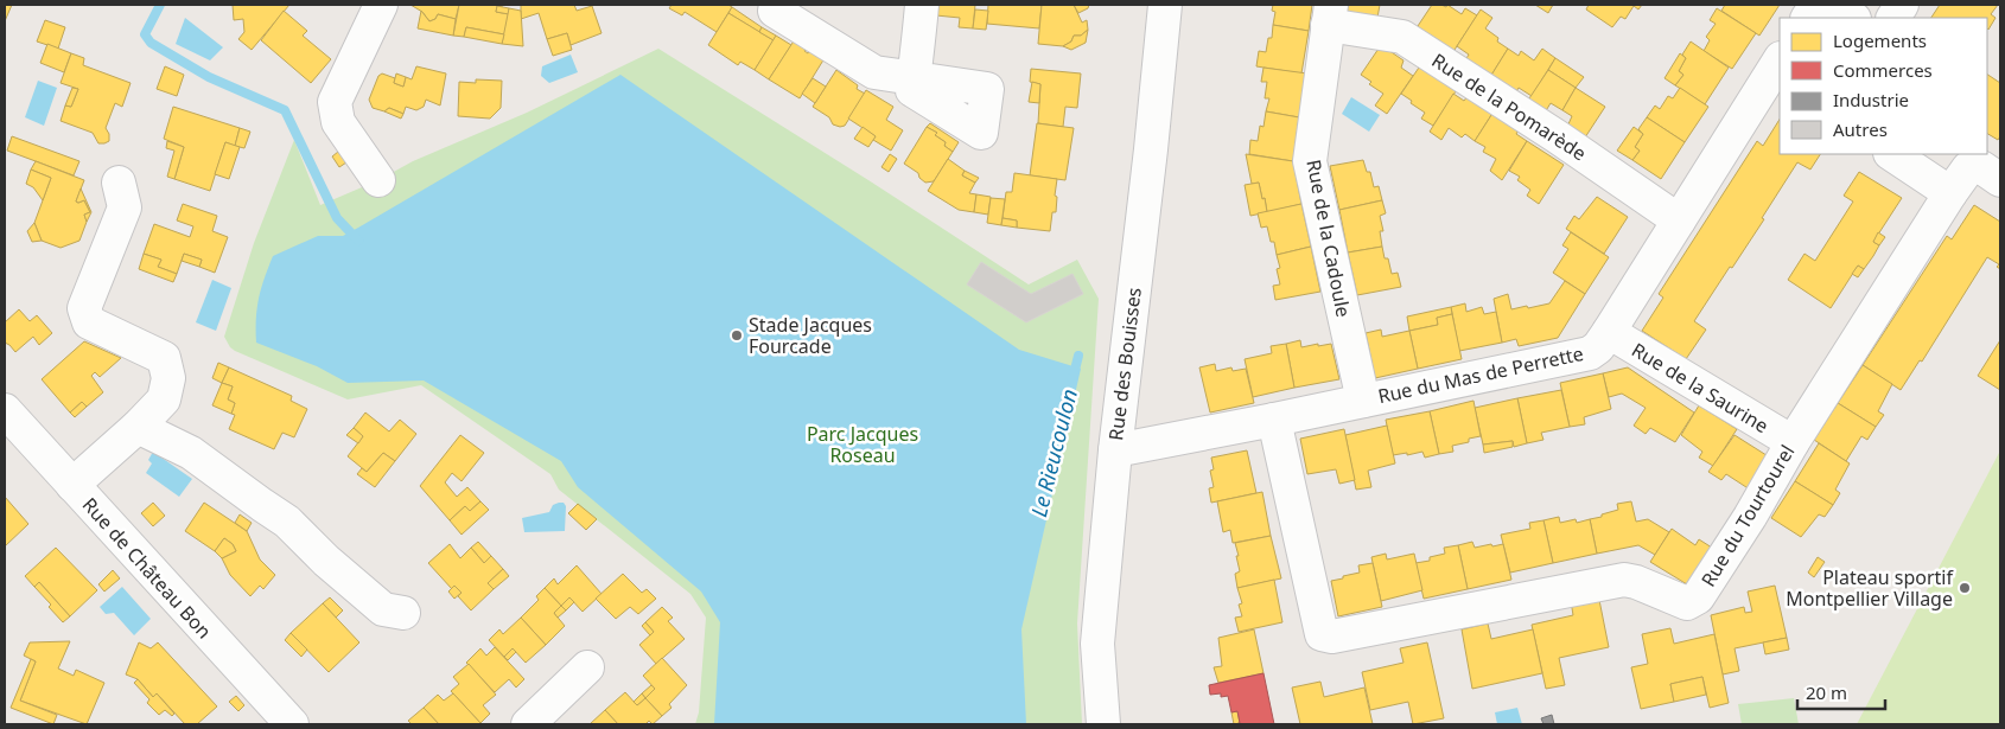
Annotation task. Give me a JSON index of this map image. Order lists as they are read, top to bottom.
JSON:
{
  "streets": {
    "street": [
      "Rue de la Pomarède",
      "Rue de la Cadoule",
      "Rue des Bouisses",
      "Rue du Mas de Perrette",
      "Rue de la Saurine",
      "Rue du Tourtourel",
      "Rue de Château Bon"
    ]
  },
  "crossings": [
    ["Rue de la Pomarède", "Rue de la Cadoule"],
    ["Rue de la Pomarède", "Rue du Mas de Perrette"],
    ["Rue de la Cadoule", "Rue du Mas de Perrette"],
    ["Rue des Bouisses", "Rue du Mas de Perrette"],
    ["Rue du Mas de Perrette", "Rue de la Saurine"],
    ["Rue du Mas de Perrette", "Rue du Tourtourel"],
    ["Rue de la Saurine", "Rue du Tourtourel"]
  ],
  "water": ["Le Rieucoulon"],
  "parks": ["Parc Jacques Roseau"],
  "places": ["Stade Jacques Fourcade", "Plateau sportif Montpellier Village"],
  "legend": [
    "Logements",
    "Commerces",
    "Industrie",
    "Autres"
  ],
  "scale_bar": "20 m"
}
